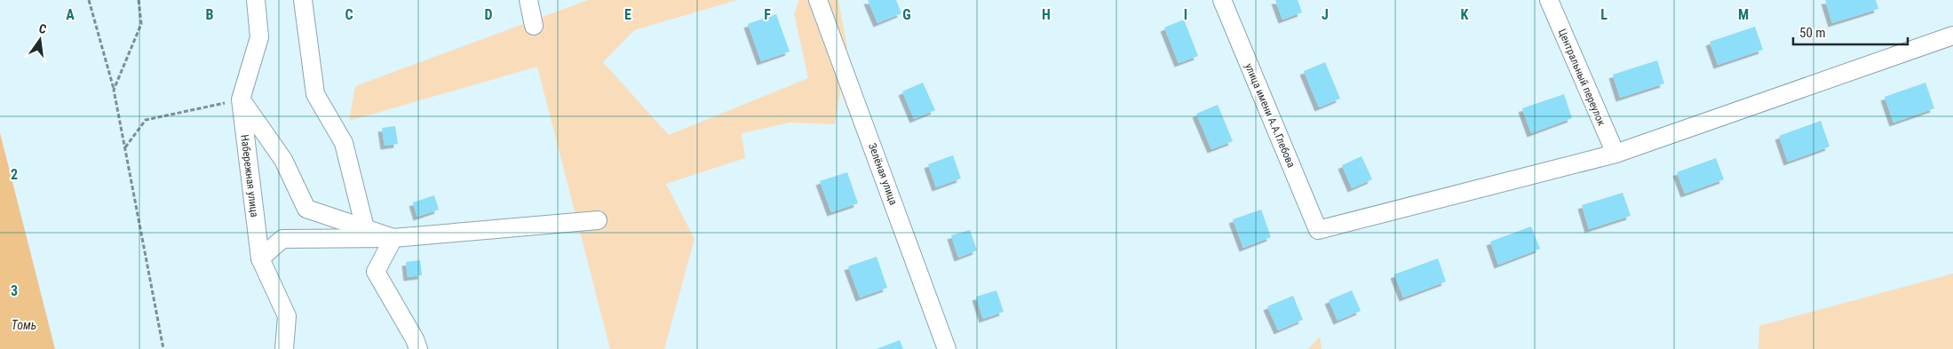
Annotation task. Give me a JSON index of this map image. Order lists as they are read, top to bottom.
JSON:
{
  "streets": {
    "street": [
      "Центральный переулок",
      "улица имени А.А.Глебова",
      "Зелёная улица",
      "Набережная улица"
    ]
  },
  "crossings": [
    ["Центральный переулок", "улица имени А.А.Глебова"]
  ],
  "water": ["Томь"],
  "scale_bar": "50 m",
  "north": "top",
  "grid": {
    "columns": [
      "A",
      "B",
      "C",
      "D",
      "E",
      "F",
      "G",
      "H",
      "I",
      "J",
      "K",
      "L",
      "M"
    ],
    "rows": ["2", "3"]
  }
}
